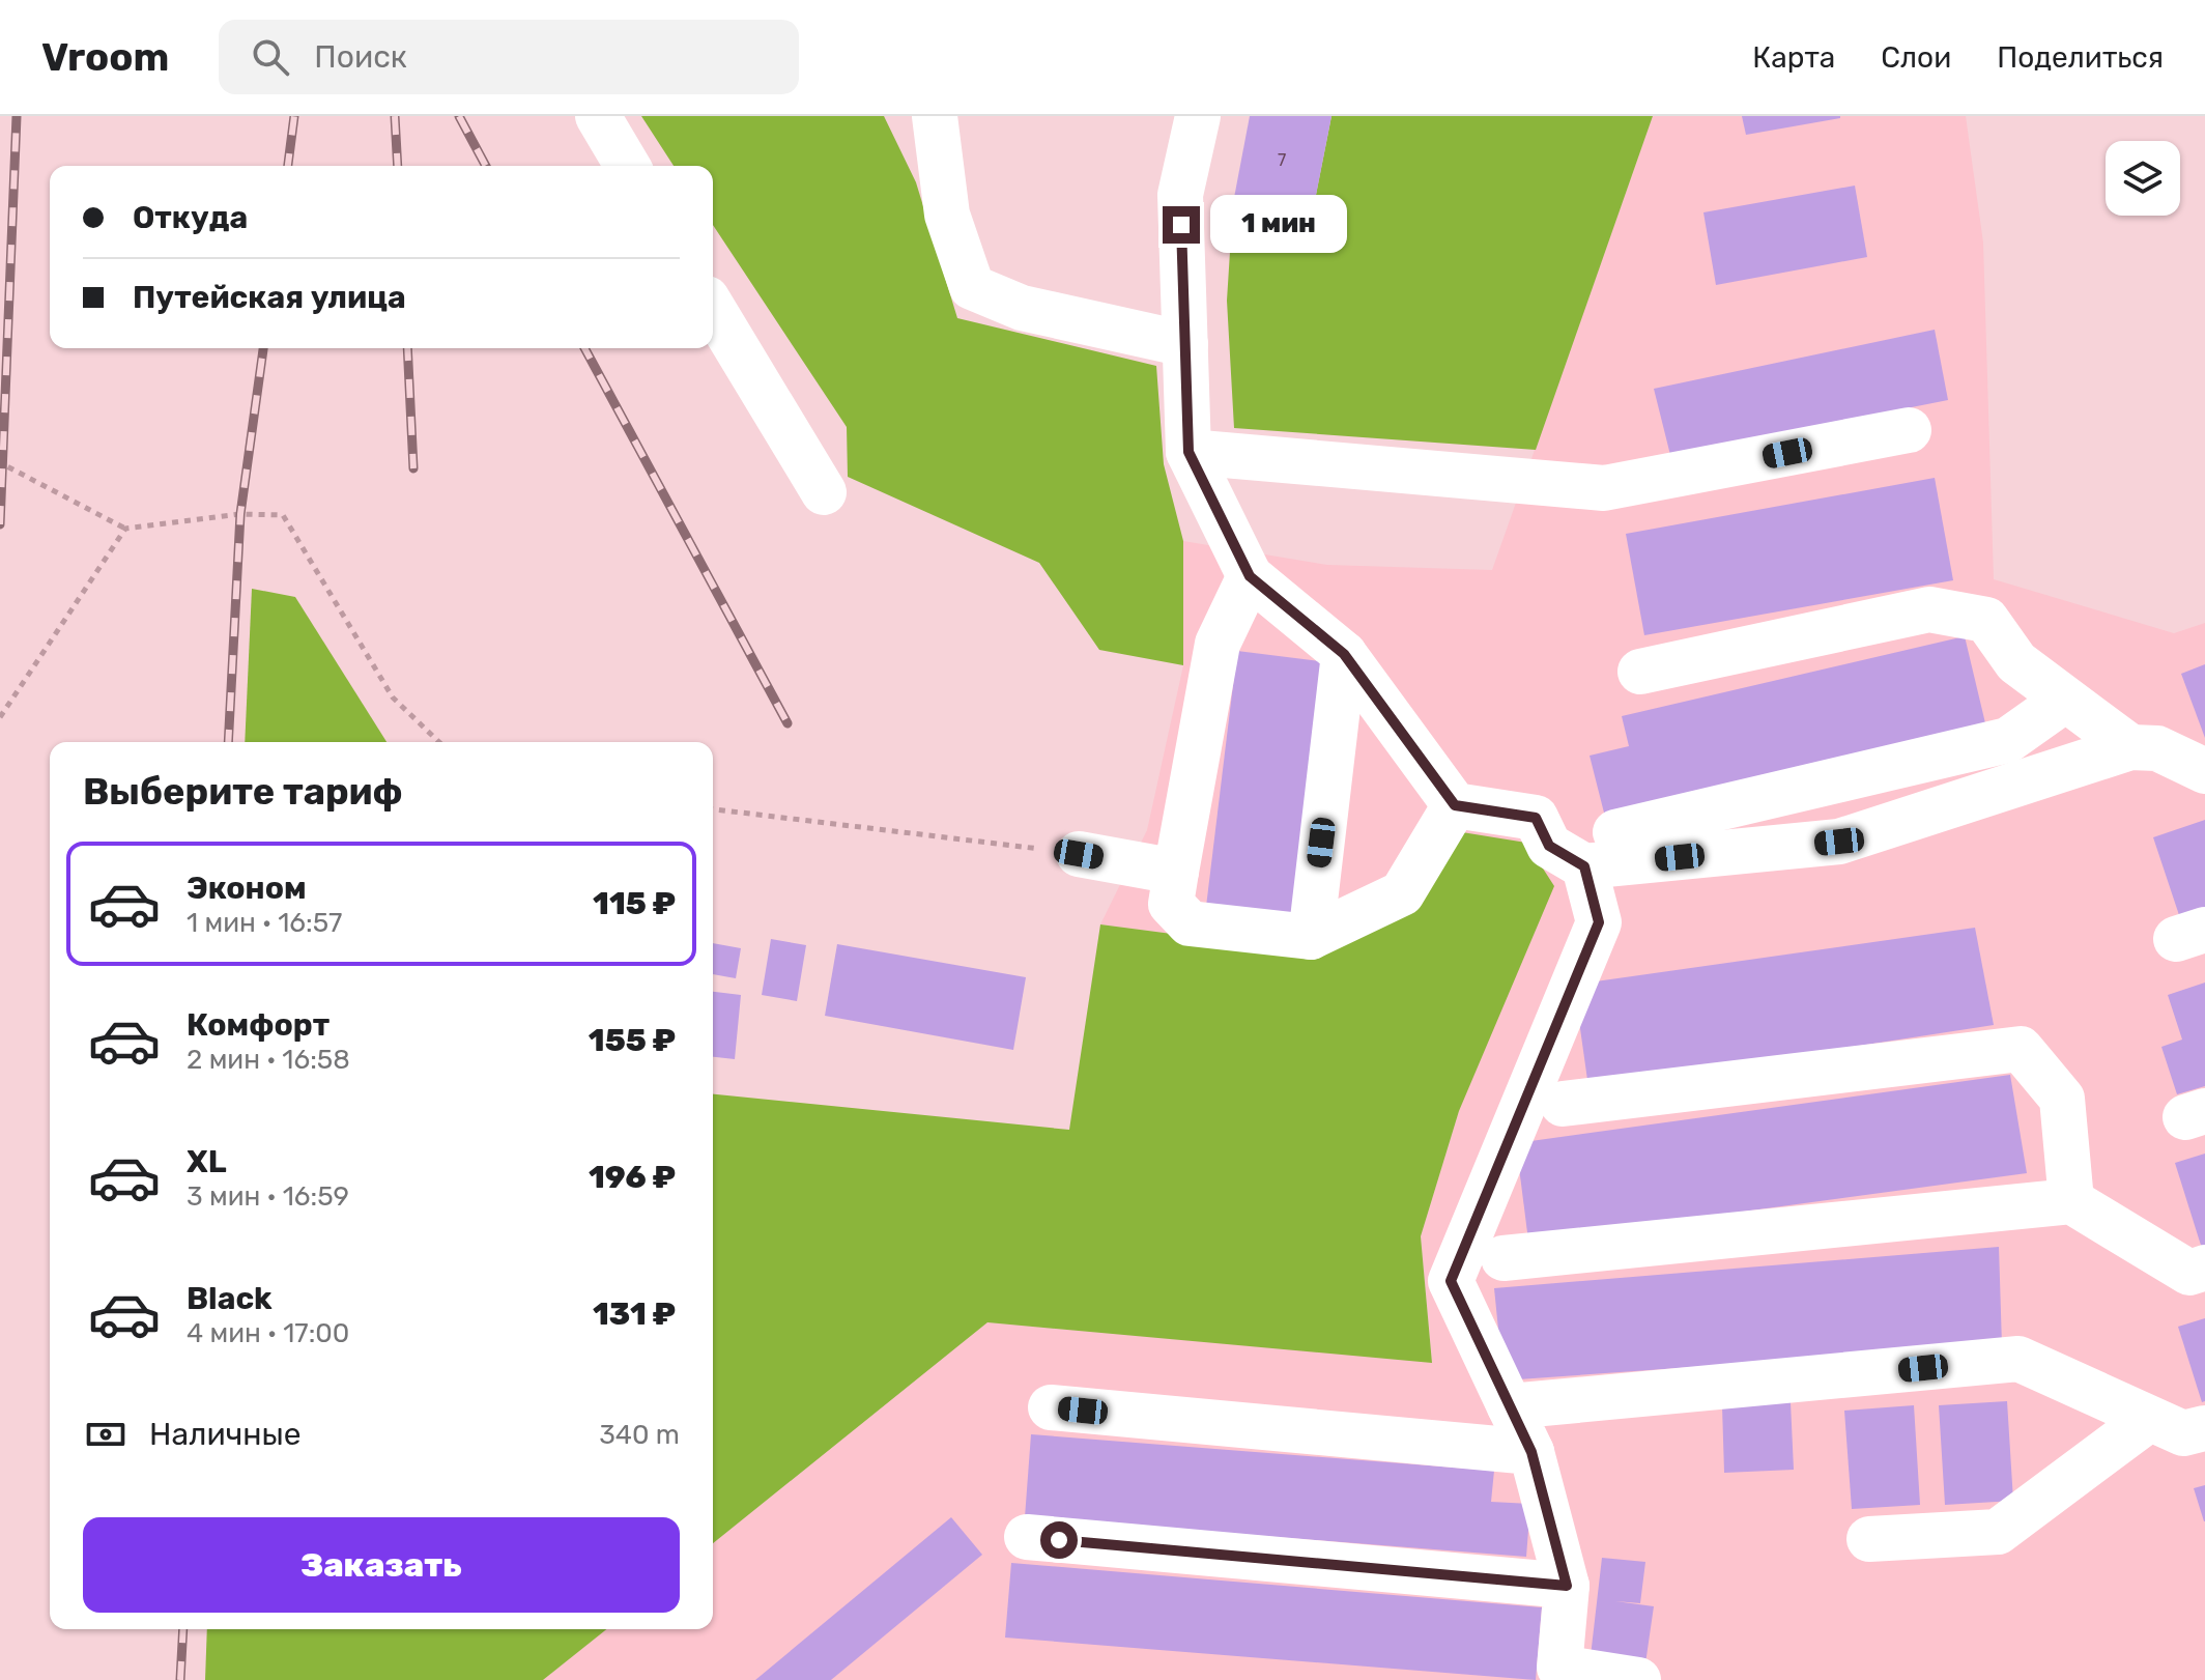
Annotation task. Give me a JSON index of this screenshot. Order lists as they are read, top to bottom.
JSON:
{
  "house_numbers": ["7"],
  "page": {
    "header": "Vroom",
    "search": "Поиск",
    "nav": ["Карта", "Слои", "Поделиться"],
    "banner": ["Откуда", "Путейская улица"],
    "bubble": "1 мин",
    "heading": "Выберите тариф",
    "list": [
      {
        "name": "Эконом",
        "note": "1 мин · 16:57",
        "value": "115 ₽"
      },
      {
        "name": "Комфорт",
        "note": "2 мин · 16:58",
        "value": "155 ₽"
      },
      {
        "name": "XL",
        "note": "3 мин · 16:59",
        "value": "196 ₽"
      },
      {
        "name": "Black",
        "note": "4 мин · 17:00",
        "value": "131 ₽"
      }
    ],
    "pay": ["Наличные", "340 m"],
    "buttons": "Заказать"
  }
}
